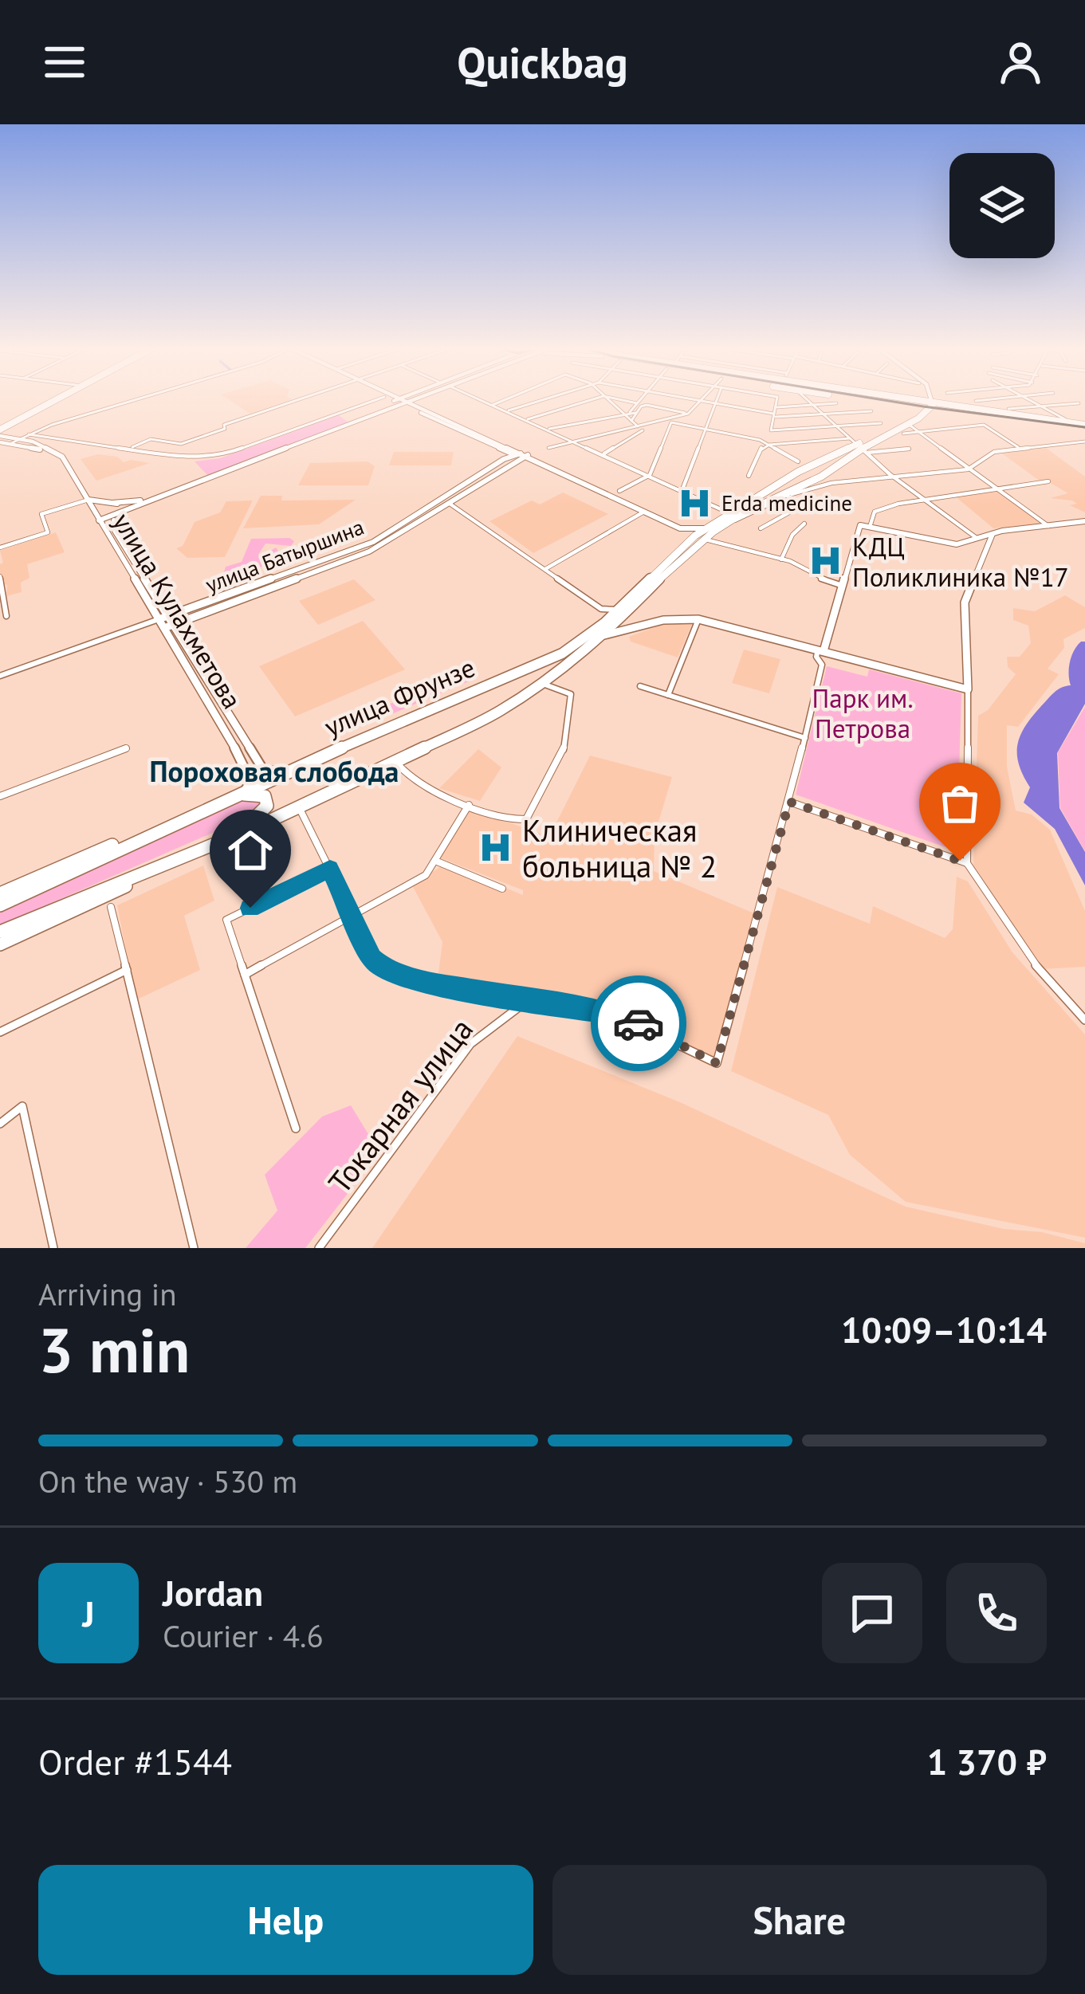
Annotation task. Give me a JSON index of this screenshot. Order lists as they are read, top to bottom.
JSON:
{
  "streets": {
    "main road": ["улица Фрунзе"],
    "street": ["улица Батыршина", "улица Кулахметова", "Токарная улица"]
  },
  "crossings": [
    ["улица Батыршина", "улица Кулахметова"],
    ["улица Кулахметова", "улица Фрунзе"]
  ],
  "districts": ["Пороховая слобода"],
  "parks": ["Парк им. Петрова"],
  "places": {
    "hospital": ["Erda medicine", "КДЦ Поликлиника №17", "Клиническая больница № 2"]
  },
  "page": {
    "header": "Quickbag",
    "heading": ["3 min", "Arriving in", "10:09–10:14"],
    "panel": [
      "Jordan",
      "Courier · 4.6",
      "Order #1544",
      "1 370 ₽"
    ],
    "bar": "On the way · 530 m",
    "round": "J",
    "buttons": ["Help", "Share"]
  }
}
